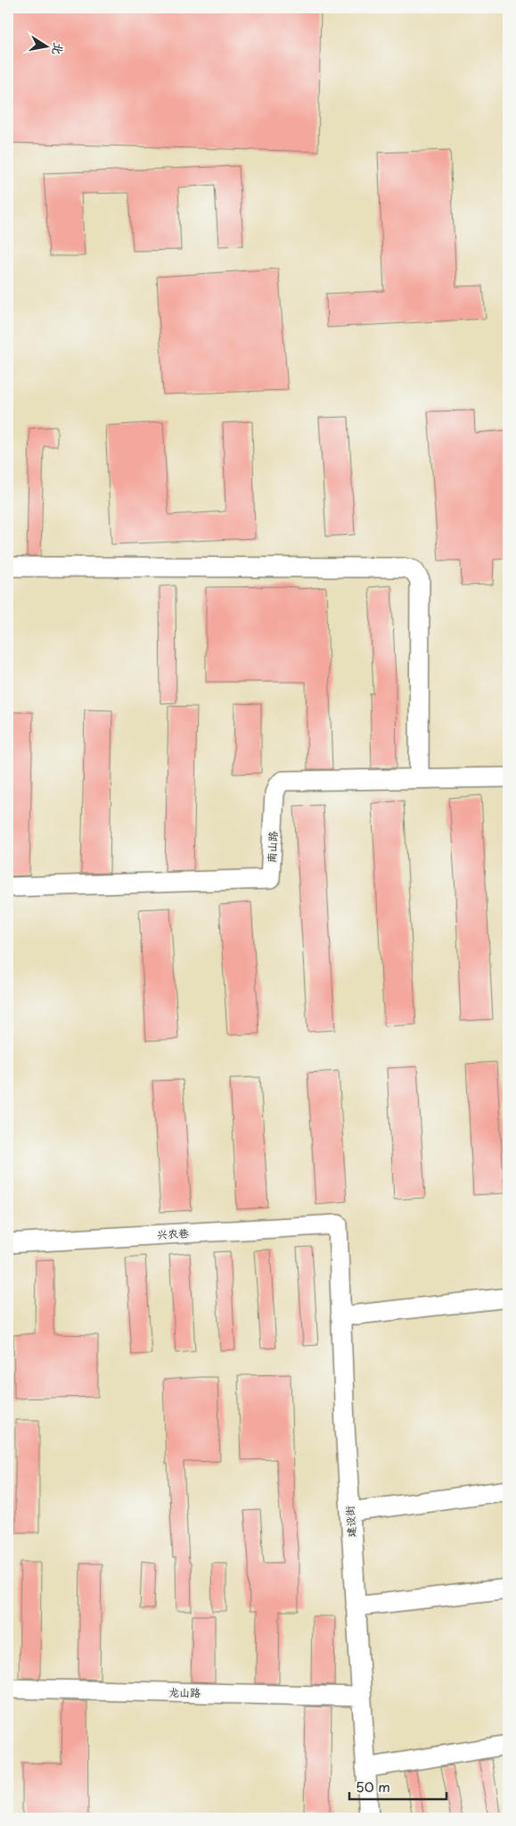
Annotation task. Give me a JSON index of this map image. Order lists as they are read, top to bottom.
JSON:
{
  "streets": {
    "street": [
      "南山路",
      "兴农巷",
      "建设街",
      "龙山路"
    ]
  },
  "crossings": [
    ["兴农巷", "建设街"],
    ["建设街", "龙山路"]
  ],
  "scale_bar": "50 m",
  "north": "right"
}
